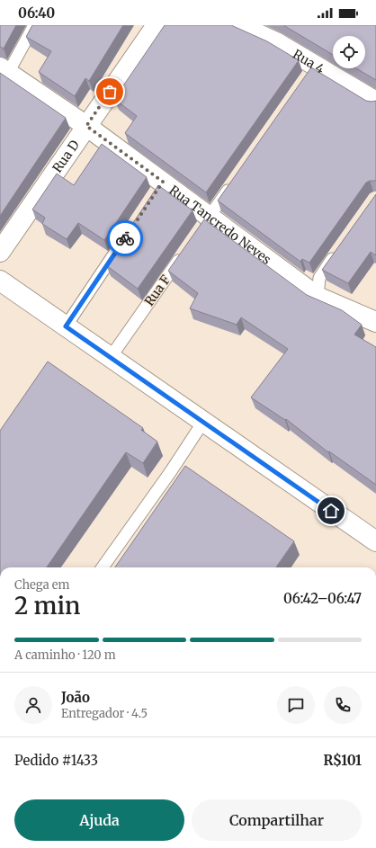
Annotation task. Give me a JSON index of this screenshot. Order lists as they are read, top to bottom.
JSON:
{
  "streets": {
    "street": ["Rua 4", "Rua D", "Rua Tancredo Neves"],
    "lane": ["Rua F"]
  },
  "crossings": [
    ["Rua D", "Rua Tancredo Neves"]
  ],
  "page": {
    "status": "06:40",
    "heading": ["2 min", "Chega em", "06:42–06:47"],
    "panel": [
      "João",
      "Entregador · 4.5",
      "Pedido #1433",
      "R$101"
    ],
    "bar": "A caminho · 120 m",
    "buttons": ["Ajuda", "Compartilhar"]
  }
}
